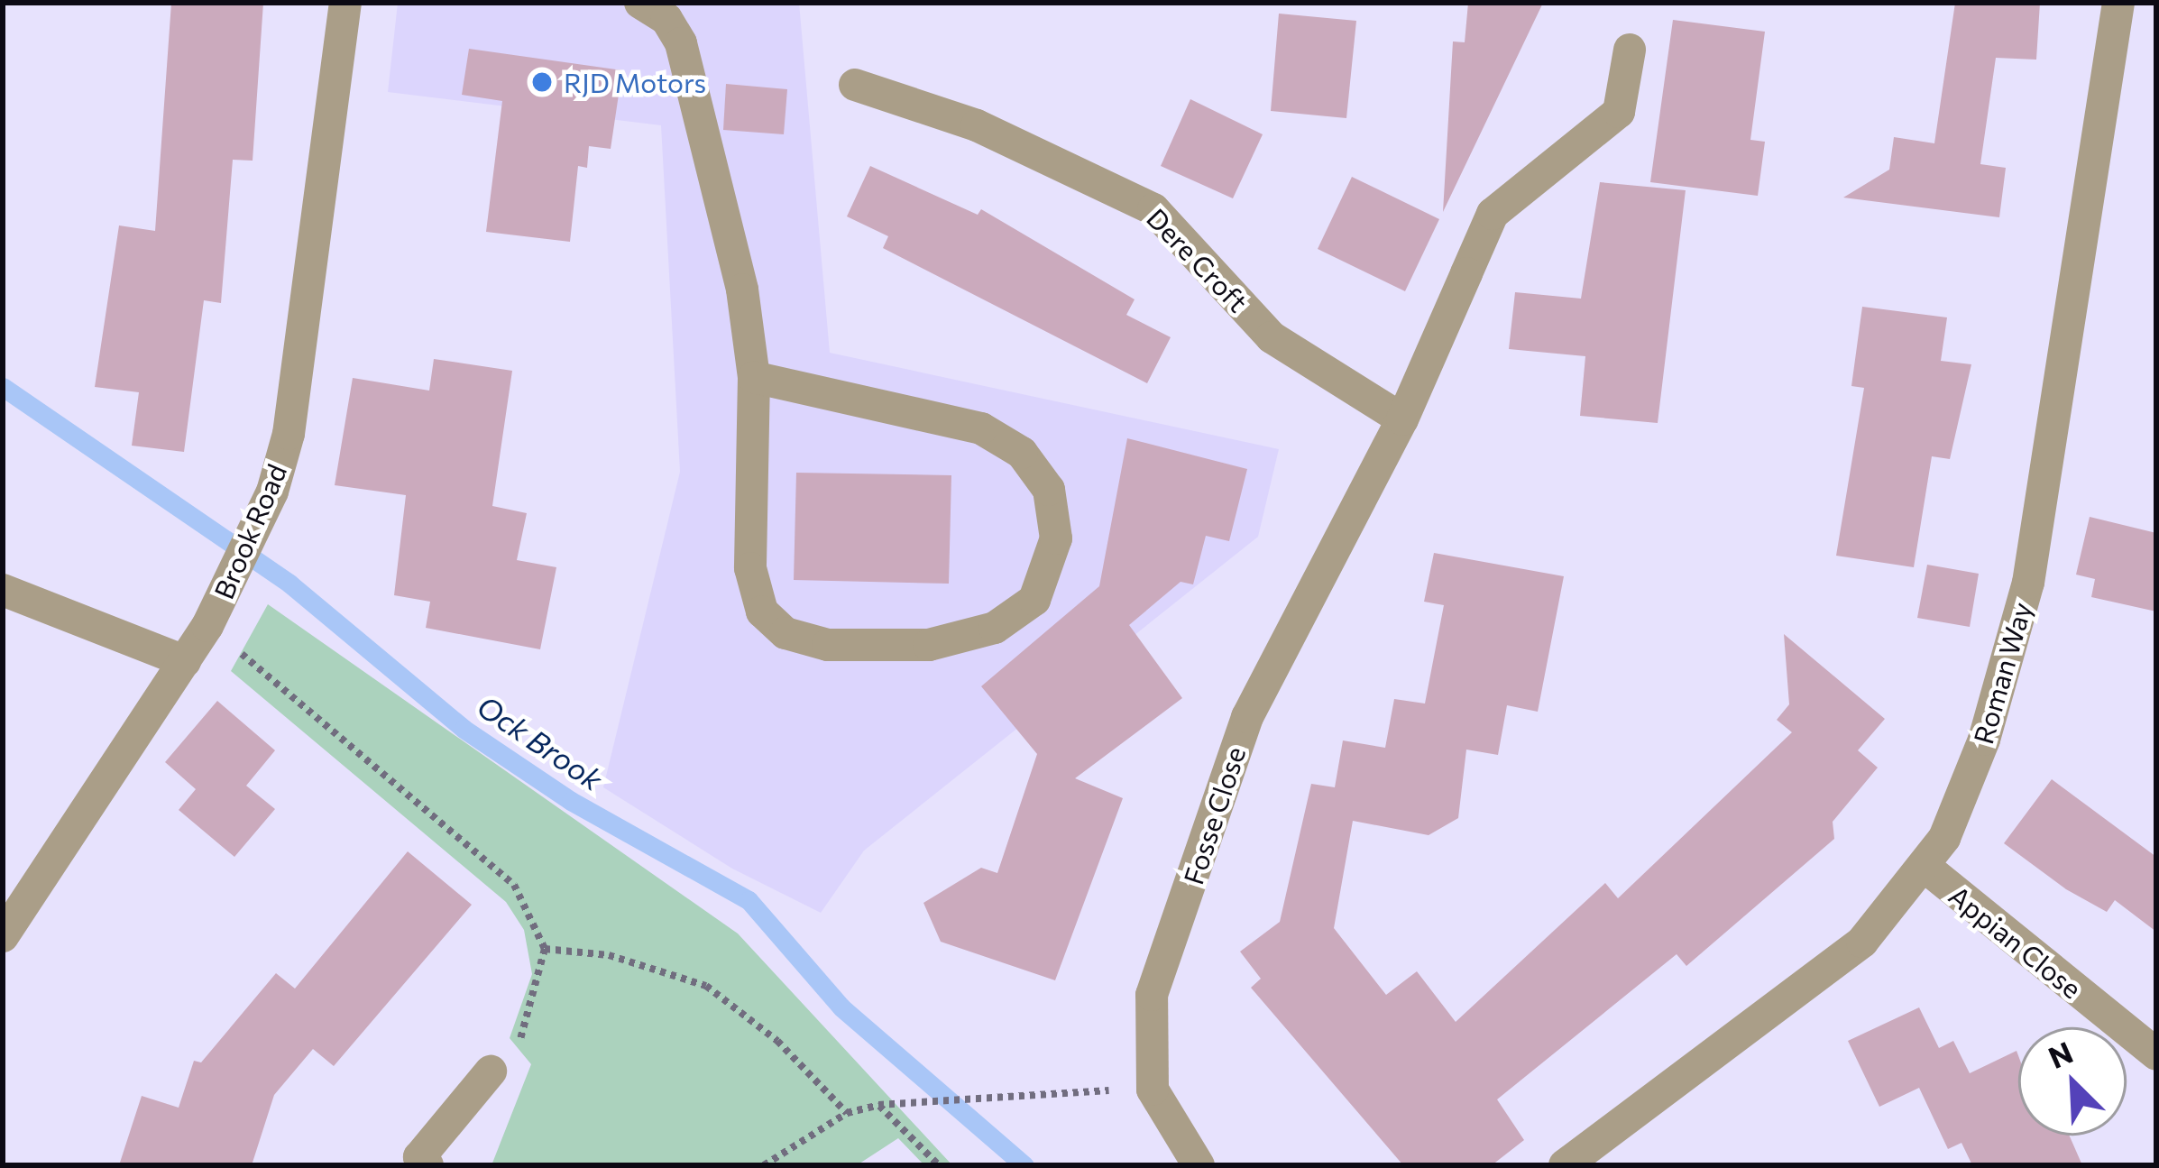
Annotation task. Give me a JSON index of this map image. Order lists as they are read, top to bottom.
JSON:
{
  "streets": {
    "street": [
      "Dere Croft",
      "Brook Road",
      "Roman Way",
      "Fosse Close",
      "Appian Close"
    ]
  },
  "crossings": [
    ["Dere Croft", "Fosse Close"],
    ["Roman Way", "Appian Close"]
  ],
  "water": ["Ock Brook"],
  "places": ["RJD Motors"],
  "north": "top left"
}
